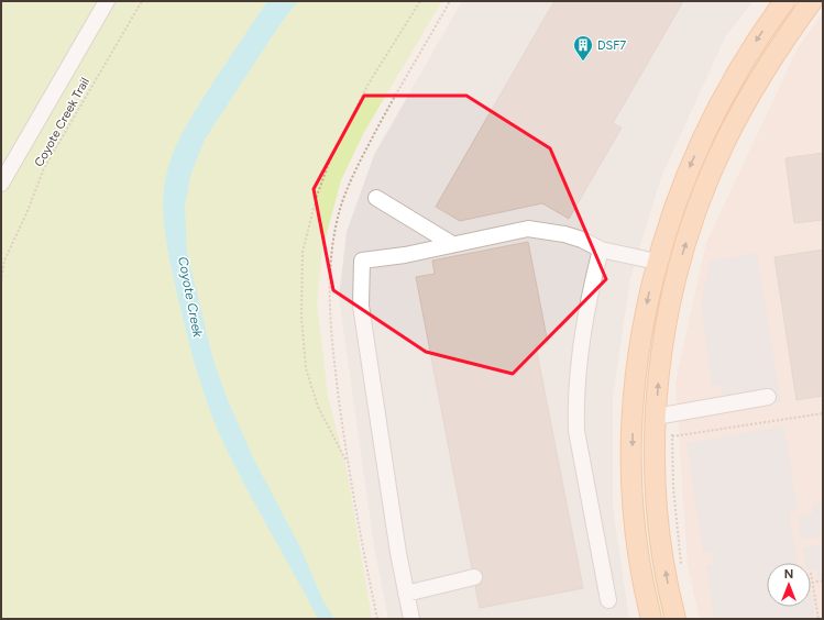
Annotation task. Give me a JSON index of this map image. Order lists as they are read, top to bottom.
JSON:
{
  "streets": {
    "path": ["Coyote Creek Trail"]
  },
  "water": ["Coyote Creek"],
  "places": {
    "building": ["DSF7"]
  },
  "north": "top"
}
